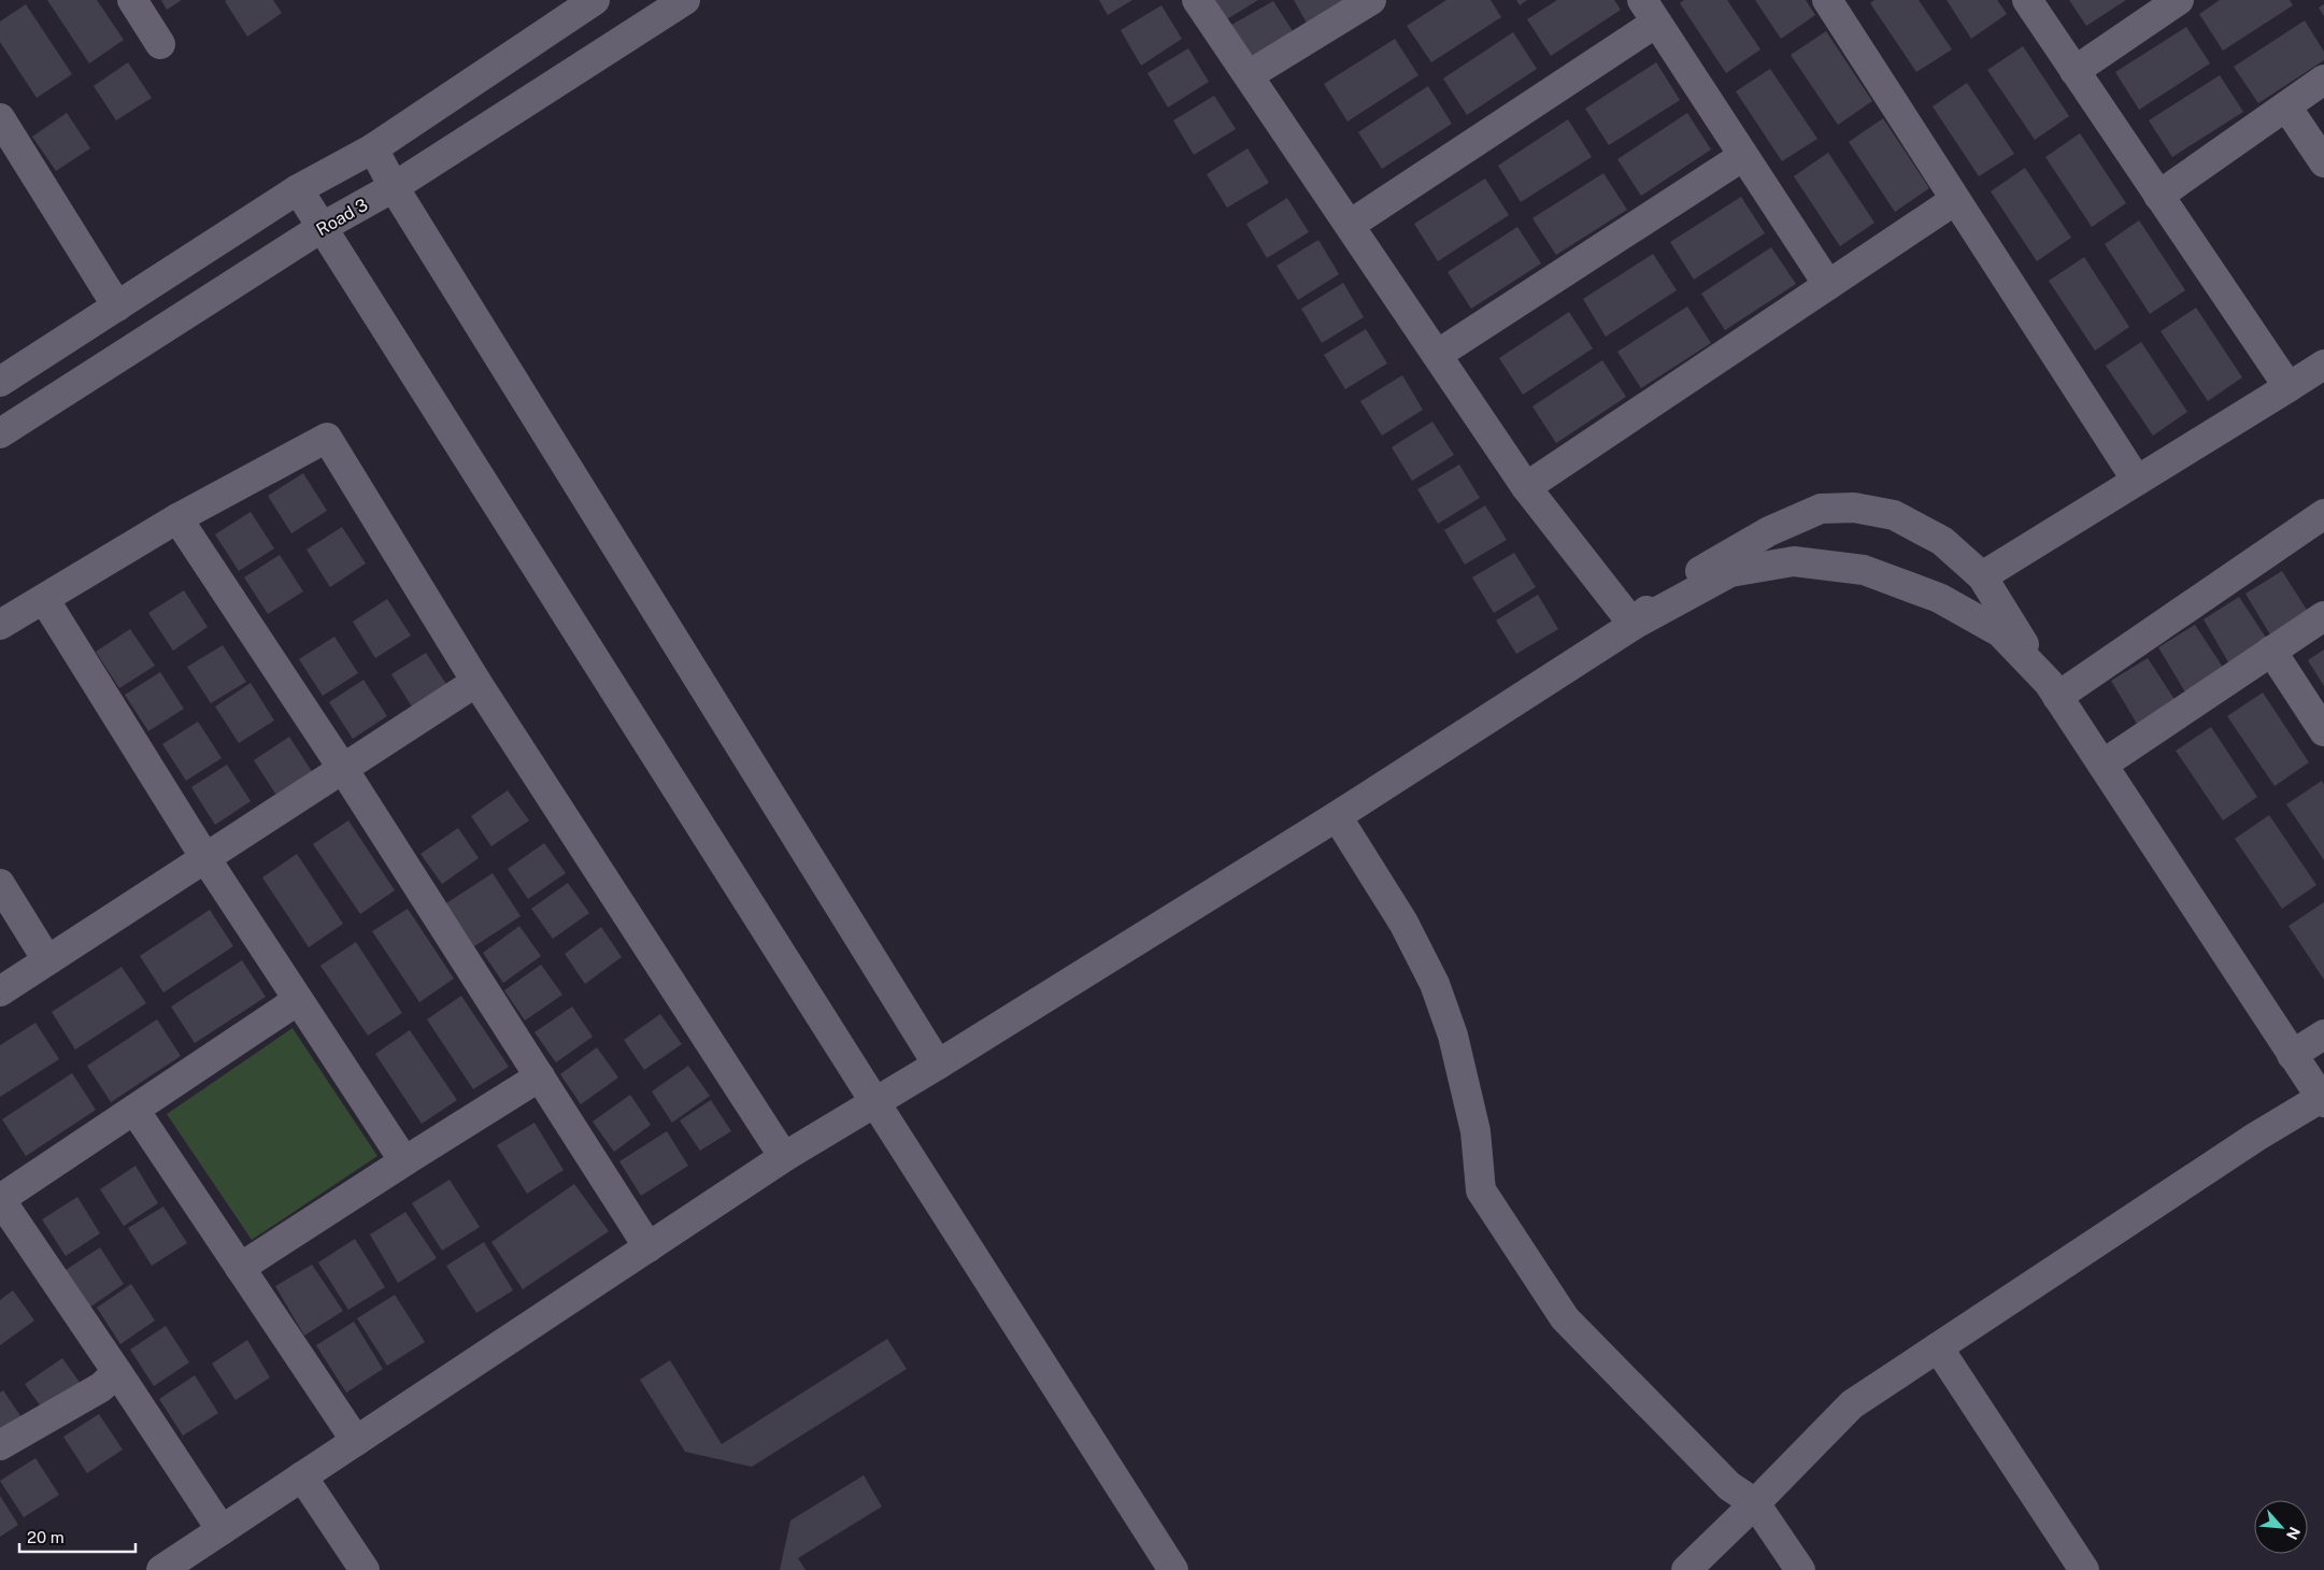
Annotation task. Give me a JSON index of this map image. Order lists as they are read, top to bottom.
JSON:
{
  "streets": {
    "street": ["Road 3"]
  },
  "scale_bar": "20 m",
  "north": "bottom right"
}
